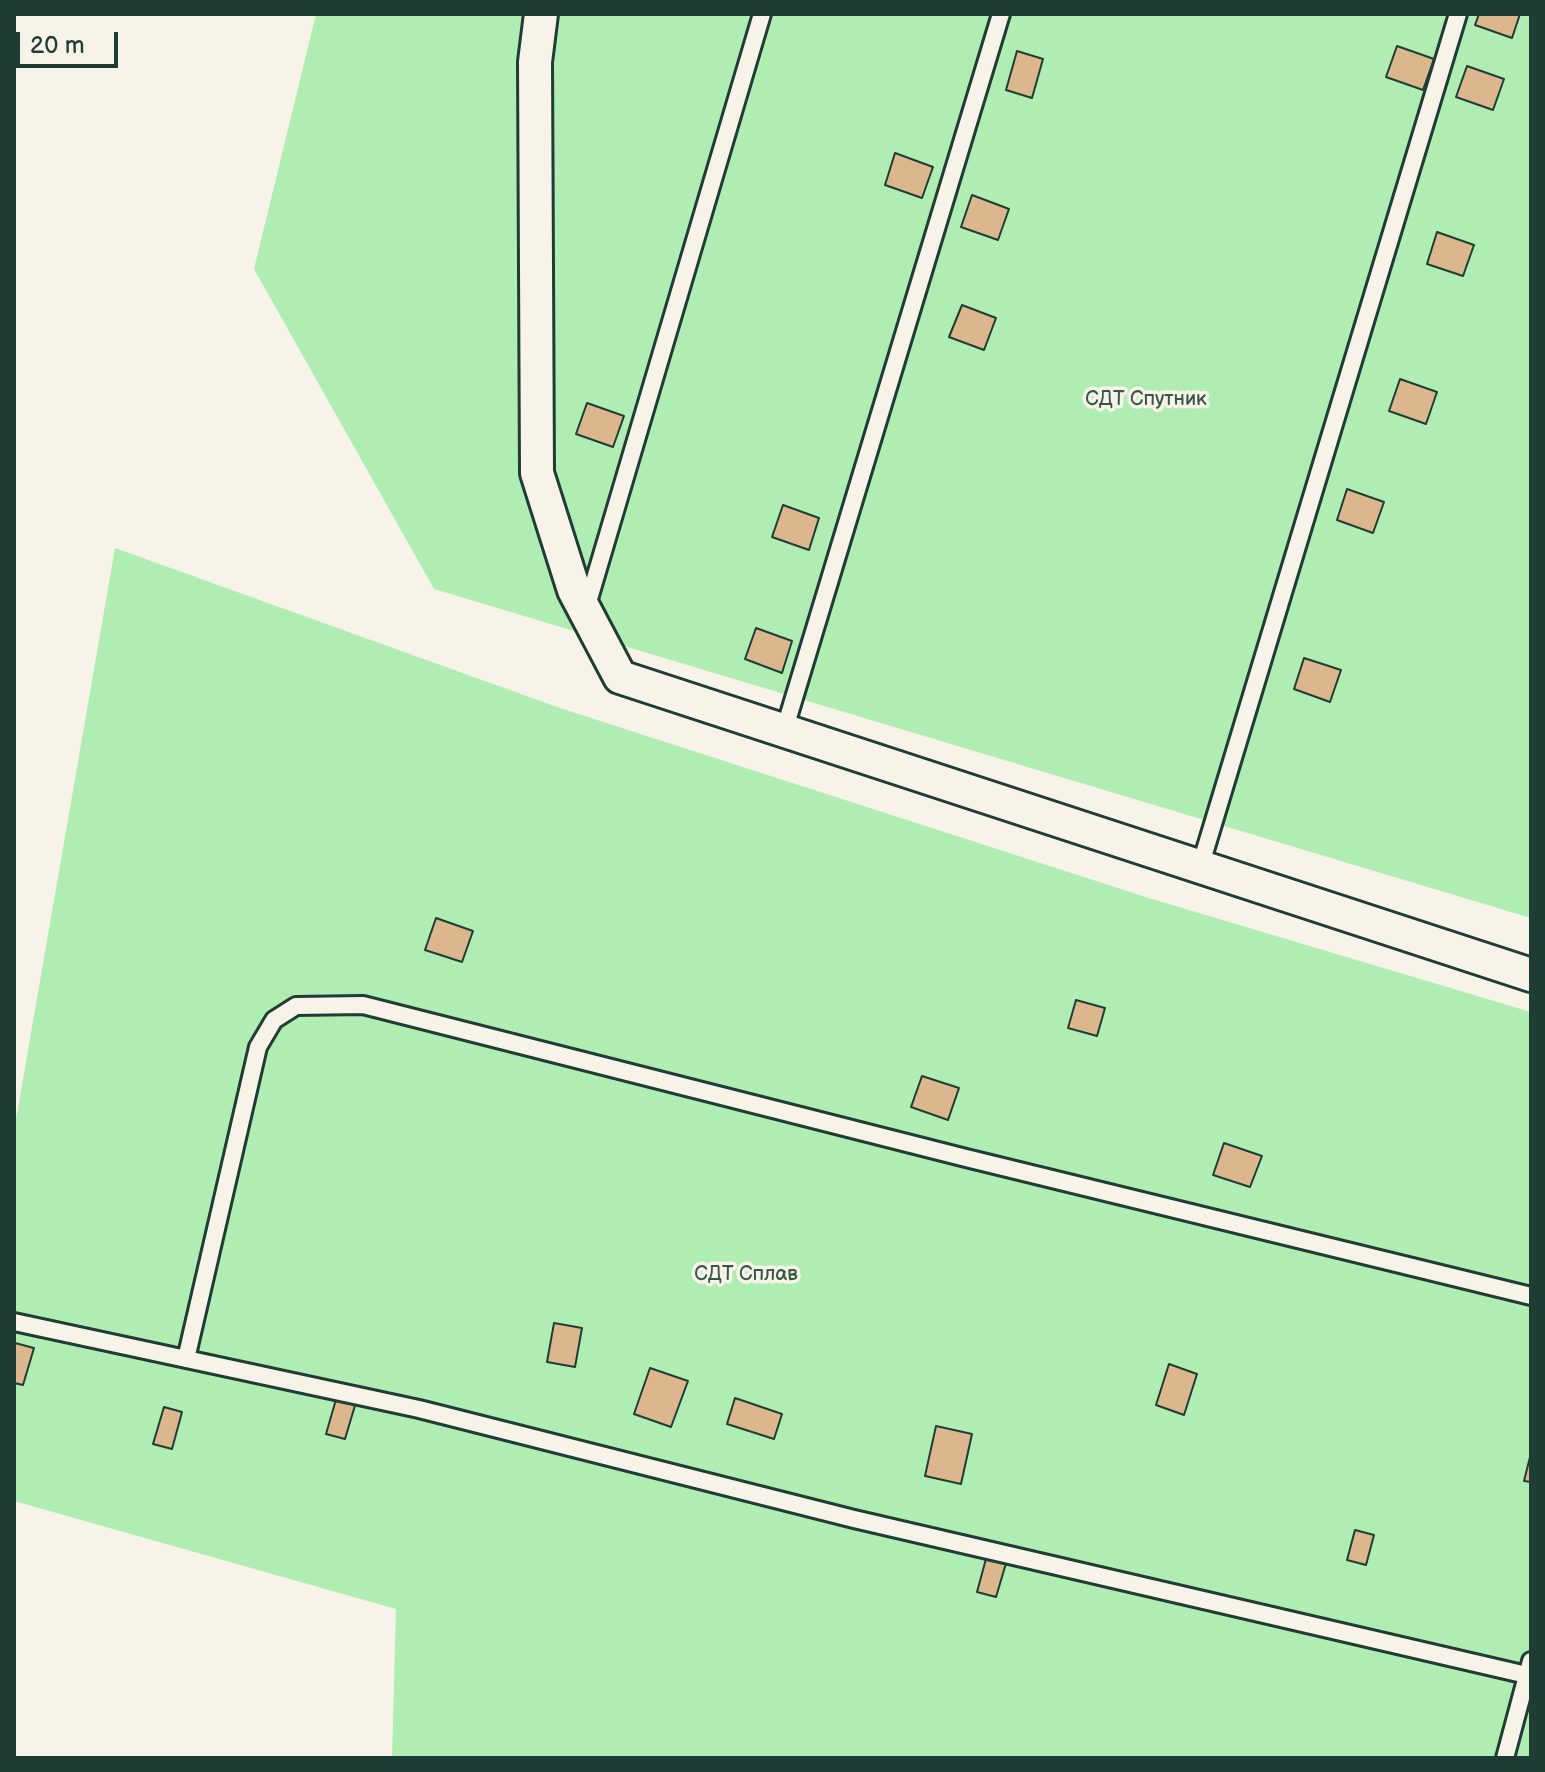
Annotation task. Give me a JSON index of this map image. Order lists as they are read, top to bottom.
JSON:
{
  "parks": ["СДТ Спутник", "СДТ Сплав"],
  "scale_bar": "20 m"
}
